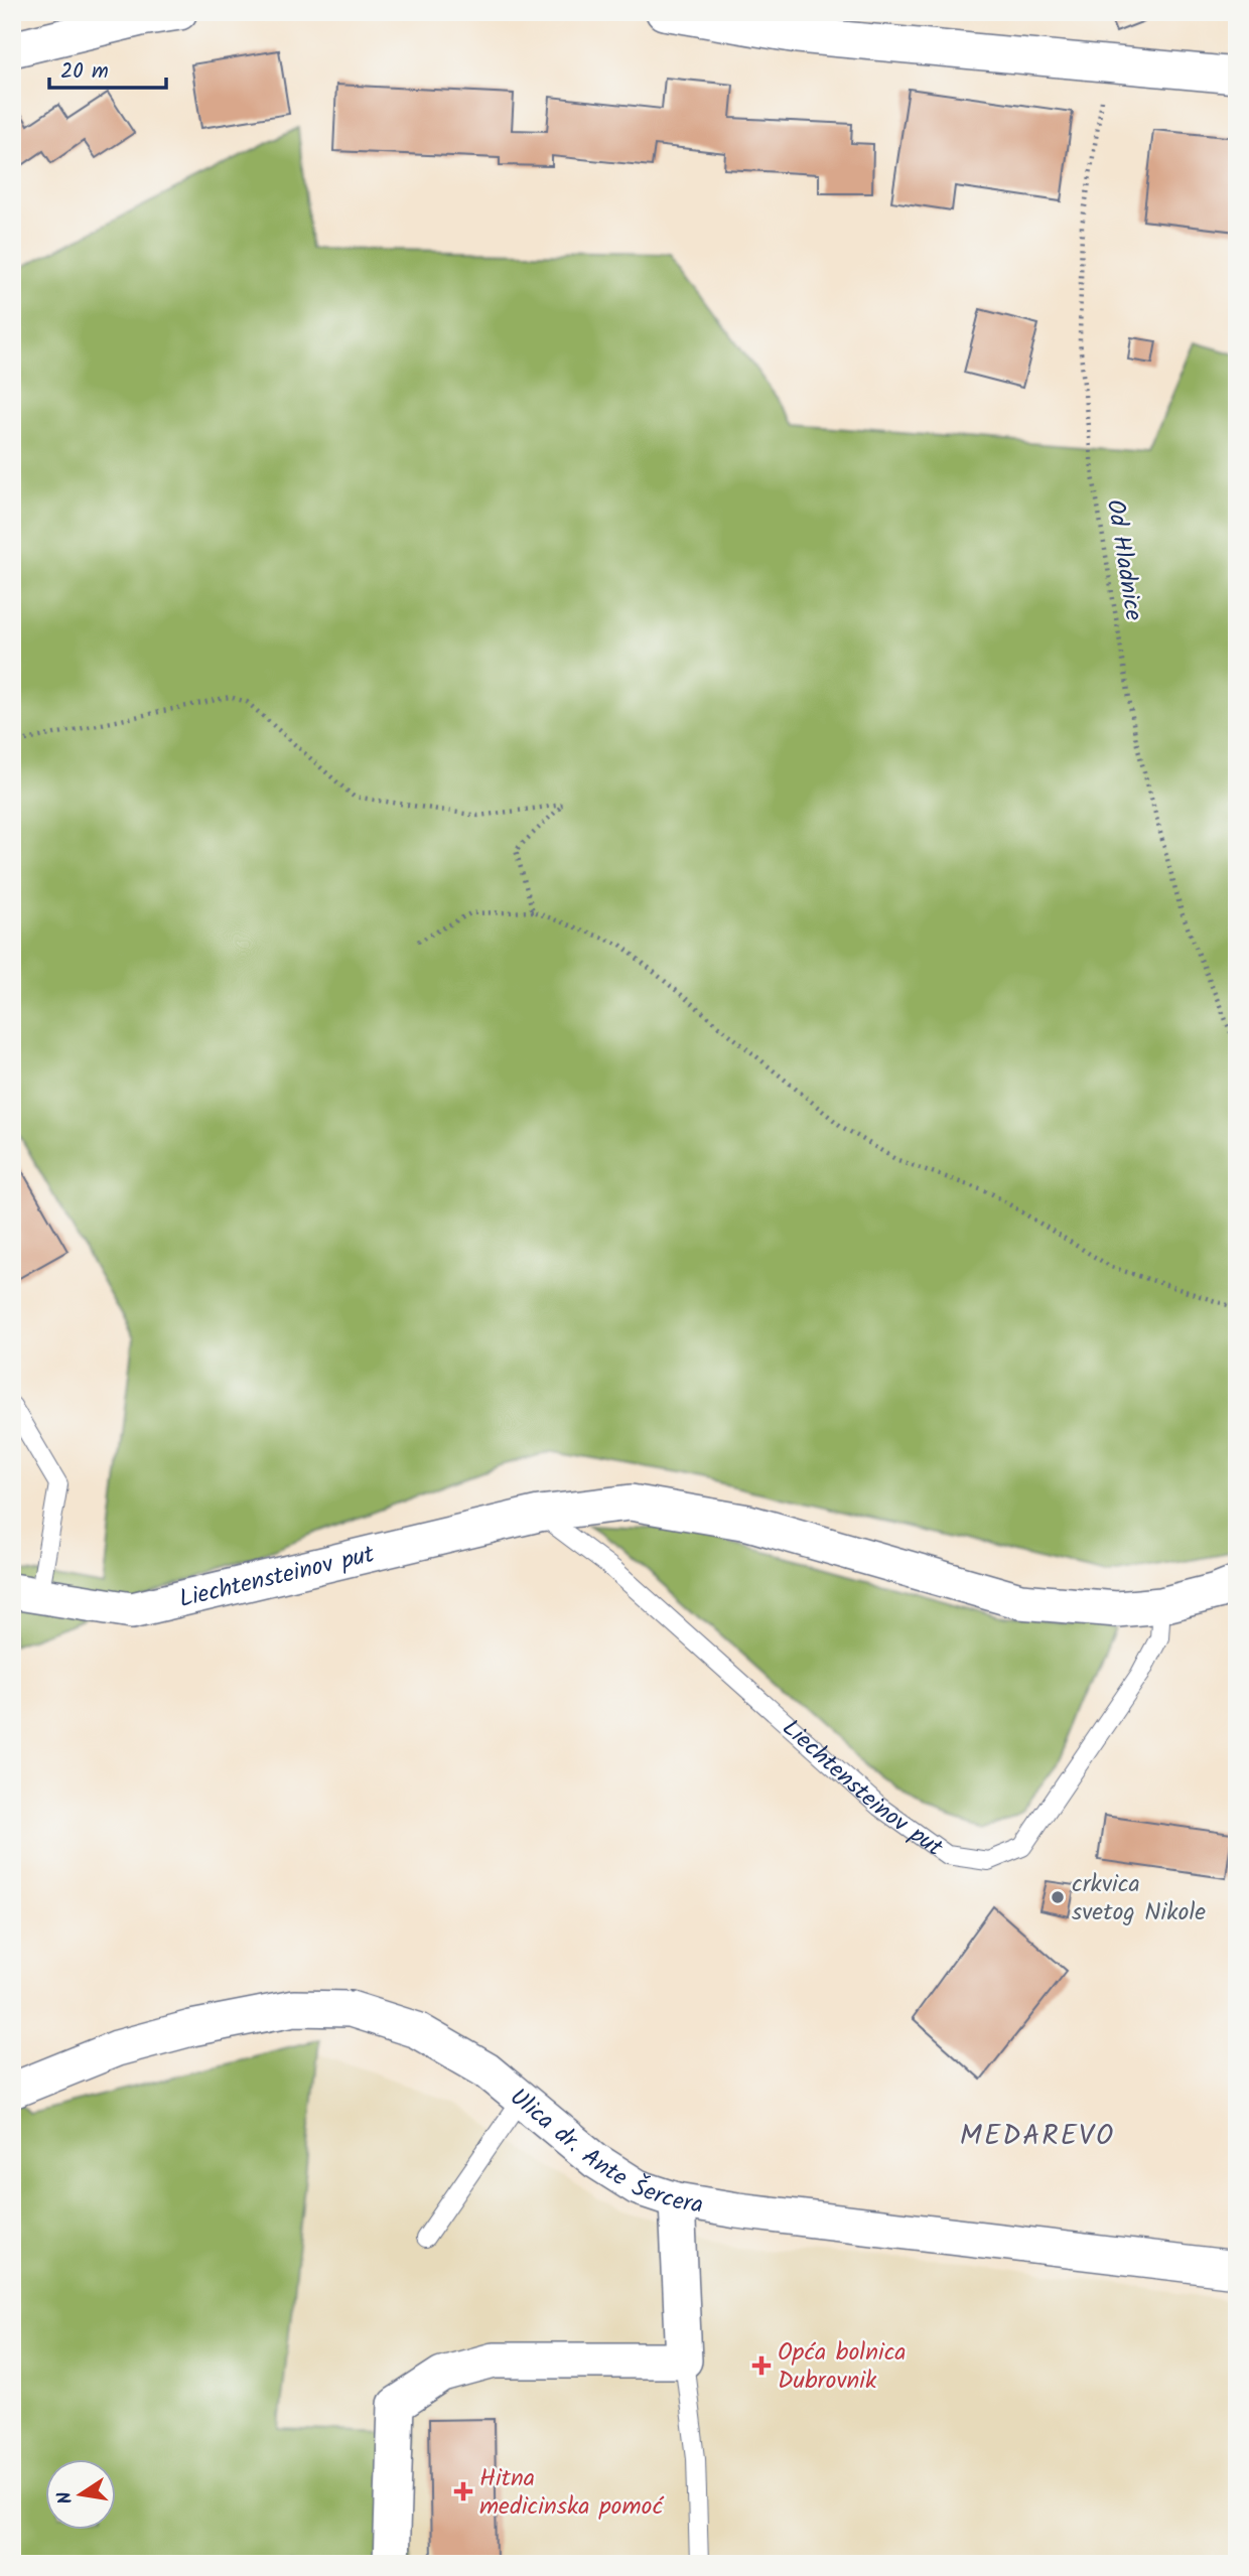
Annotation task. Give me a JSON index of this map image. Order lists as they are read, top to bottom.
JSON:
{
  "streets": {
    "street": ["Liechtensteinov put", "Ulica dr. Ante Šercera"],
    "path": ["Od Hladnice"]
  },
  "districts": ["MEDAREVO"],
  "places": {
    "other": ["crkvica svetog Nikole"],
    "health": ["Opća bolnica Dubrovnik", "Hitna medicinska pomoć"]
  },
  "scale_bar": "20 m",
  "north": "left"
}
